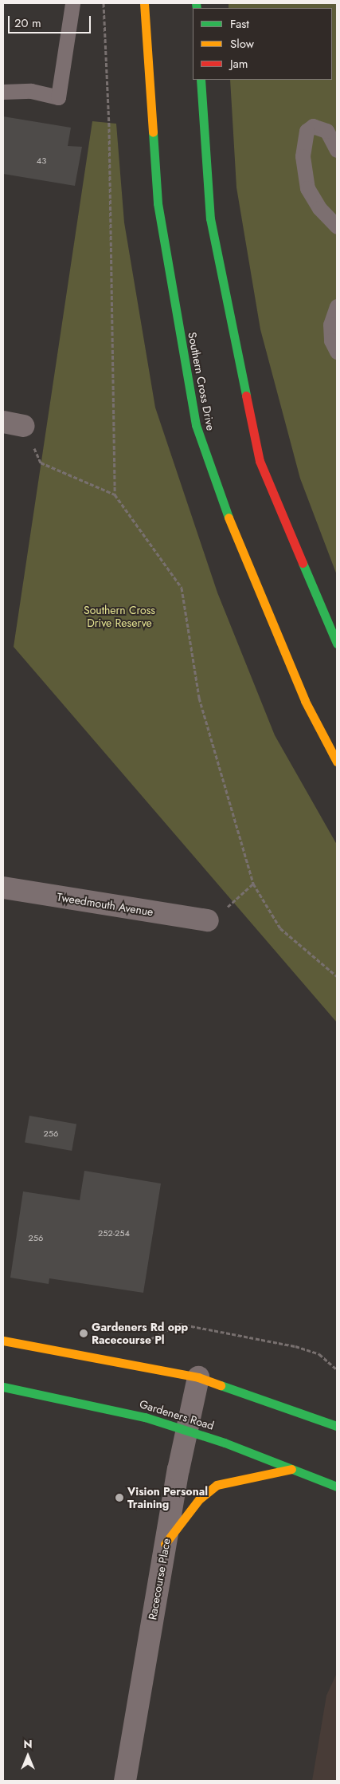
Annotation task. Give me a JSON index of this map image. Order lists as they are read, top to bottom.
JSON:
{
  "streets": {
    "main road": ["Southern Cross Drive", "Gardeners Road"],
    "street": ["Tweedmouth Avenue", "Racecourse Place"]
  },
  "crossings": [
    ["Gardeners Road", "Racecourse Place"]
  ],
  "parks": ["Southern Cross Drive Reserve"],
  "places": ["Gardeners Rd opp Racecourse Pl", "Vision Personal Training"],
  "house_numbers": [
    "43",
    "256",
    "252-254",
    "256"
  ],
  "legend": ["Fast", "Slow", "Jam"],
  "scale_bar": "20 m",
  "north": "top"
}
